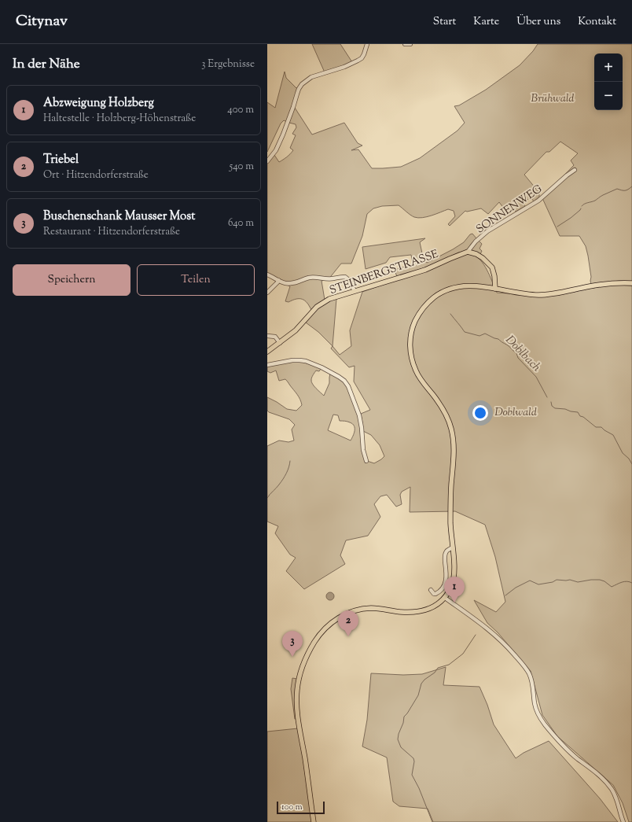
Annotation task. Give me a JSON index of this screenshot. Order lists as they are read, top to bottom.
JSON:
{
  "streets": {
    "main road": ["STEINBERGSTRASSE"],
    "street": ["SONNENWEG"]
  },
  "crossings": [
    ["SONNENWEG", "STEINBERGSTRASSE"]
  ],
  "water": ["Doblbach"],
  "parks": ["Brühwald", "Doblwald"],
  "scale_bar": "100 m",
  "page": {
    "header": "Citynav",
    "nav": [
      "Start",
      "Karte",
      "Über uns",
      "Kontakt"
    ],
    "heading": ["In der Nähe", "3 Ergebnisse"],
    "map_buttons": ["+", "−"],
    "list": [
      {
        "mark": "1",
        "name": "Abzweigung Holzberg",
        "note": "Haltestelle · Holzberg-Höhenstraße",
        "value": "400 m"
      },
      {
        "mark": "2",
        "name": "Triebel",
        "note": "Ort · Hitzendorferstraße",
        "value": "540 m"
      },
      {
        "mark": "3",
        "name": "Buschenschank Mausser Most",
        "note": "Restaurant · Hitzendorferstraße",
        "value": "640 m"
      }
    ],
    "buttons": ["Speichern", "Teilen"],
    "pins": ["1", "2", "3"],
    "scale": "100 m"
  }
}
